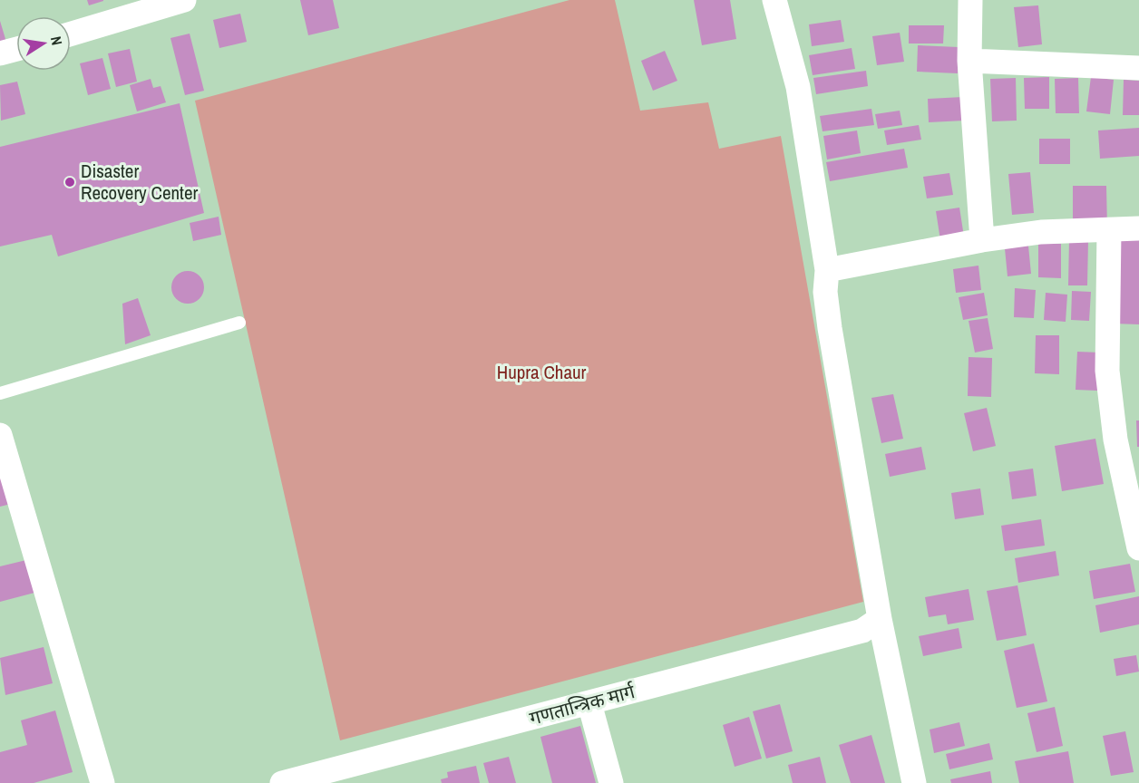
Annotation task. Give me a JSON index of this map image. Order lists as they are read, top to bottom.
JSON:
{
  "streets": {
    "street": ["गणतान्त्रिक मार्ग"]
  },
  "parks": ["Hupra Chaur"],
  "places": ["Disaster Recovery Center"],
  "north": "right"
}
